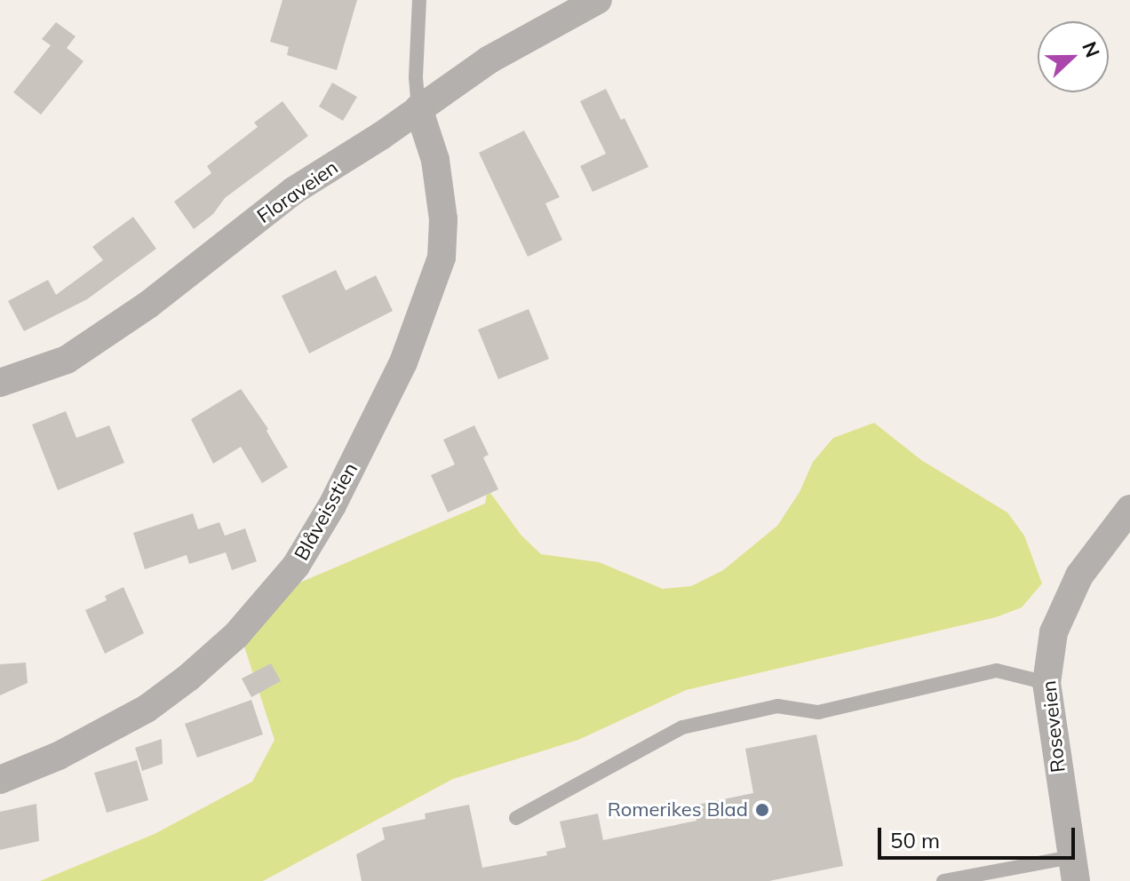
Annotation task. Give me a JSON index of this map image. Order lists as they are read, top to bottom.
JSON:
{
  "streets": {
    "street": ["Floraveien", "Blåveisstien", "Roseveien"]
  },
  "crossings": [
    ["Floraveien", "Blåveisstien"]
  ],
  "places": ["Romerikes Blad"],
  "scale_bar": "50 m",
  "north": "right"
}
